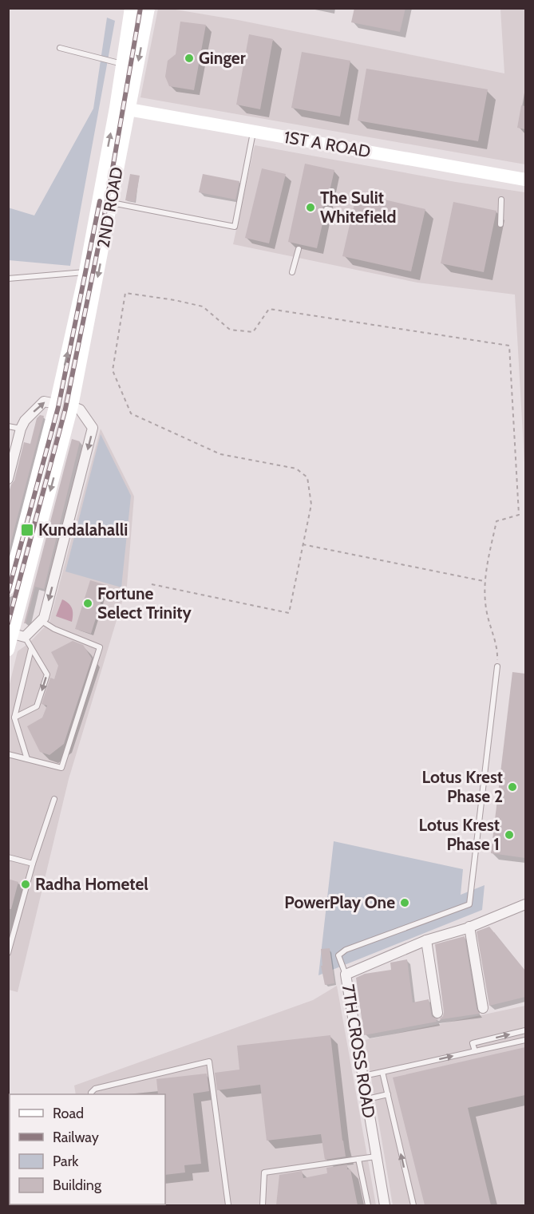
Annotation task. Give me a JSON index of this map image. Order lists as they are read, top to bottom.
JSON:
{
  "streets": {
    "main road": ["1ST A ROAD", "2ND ROAD"],
    "street": ["7TH CROSS ROAD"]
  },
  "crossings": [
    ["1ST A ROAD", "2ND ROAD"]
  ],
  "places": {
    "other": [
      "Ginger",
      "The Sulit Whitefield",
      "Fortune Select Trinity",
      "Lotus Krest Phase 2",
      "Lotus Krest Phase 1",
      "Radha Hometel",
      "PowerPlay One"
    ],
    "transit": ["Kundalahalli"]
  },
  "legend": [
    "Road",
    "Railway",
    "Park",
    "Building"
  ]
}
